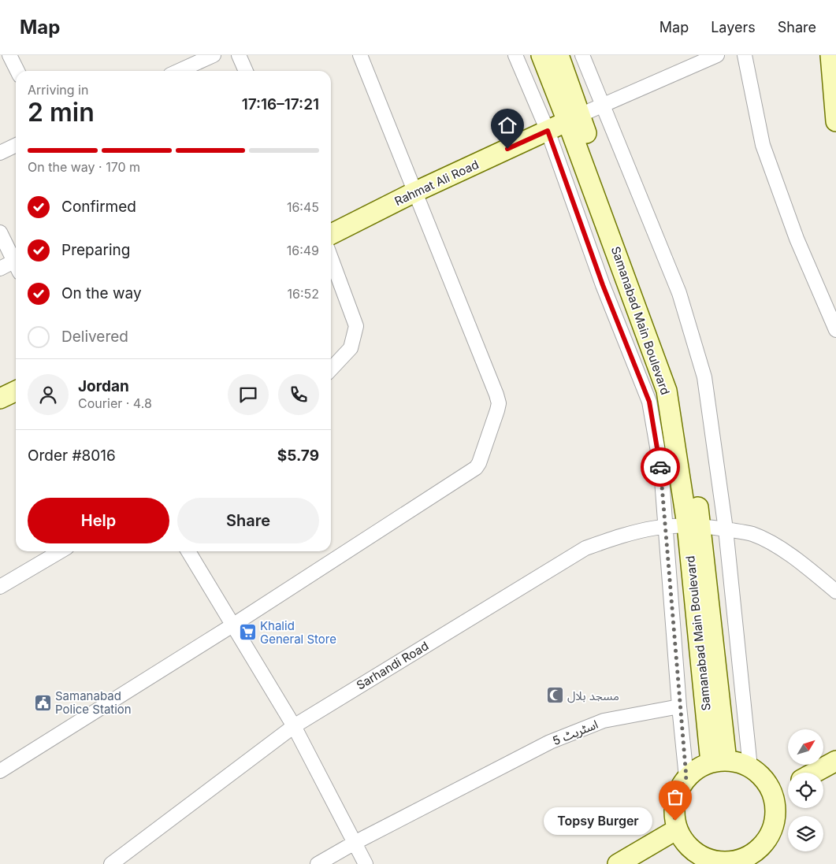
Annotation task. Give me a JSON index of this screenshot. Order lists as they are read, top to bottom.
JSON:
{
  "streets": {
    "main road": ["Rahmat Ali Road", "Samanabad Main Boulevard"],
    "street": ["Sarhandi Road", "اسٹریٹ 5"]
  },
  "crossings": [
    ["Rahmat Ali Road", "Samanabad Main Boulevard"],
    ["Samanabad Main Boulevard", "Sarhandi Road"]
  ],
  "places": {
    "supermarket": ["Khalid General Store"],
    "mosque": ["مسجد بلال"],
    "public building": ["Samanabad Police Station"],
    "other": ["Topsy Burger"]
  },
  "north": "top right",
  "page": {
    "header": "Map",
    "nav": ["Map", "Layers", "Share"],
    "heading": ["2 min", "Arriving in", "17:16–17:21"],
    "panel": [
      "Jordan",
      "Courier · 4.8",
      "Order #8016",
      "$5.79"
    ],
    "bar": "On the way · 170 m",
    "list": [
      ["Confirmed", "16:45"],
      ["Preparing", "16:49"],
      ["On the way", "16:52"],
      "Delivered"
    ],
    "buttons": ["Help", "Share"],
    "bubble": "Topsy Burger"
  }
}
